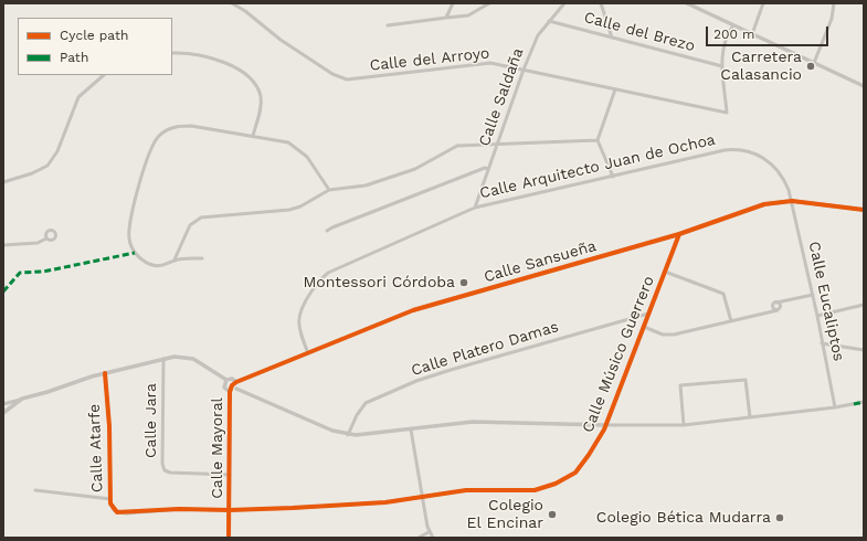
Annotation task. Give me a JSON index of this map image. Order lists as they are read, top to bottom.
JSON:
{
  "streets": {
    "street": [
      "Calle del Brezo",
      "Calle del Arroyo",
      "Calle Saldaña",
      "Calle Arquitecto Juan de Ochoa",
      "Calle Sansueña",
      "Calle Eucaliptos",
      "Calle Platero Damas",
      "Calle Músico Guerrero",
      "Calle Jara",
      "Calle Atarfe",
      "Calle Mayoral"
    ]
  },
  "crossings": [
    ["Calle del Brezo", "Calle del Arroyo"],
    ["Calle del Brezo", "Calle Saldaña"],
    ["Calle del Arroyo", "Calle Saldaña"],
    ["Calle Saldaña", "Calle Arquitecto Juan de Ochoa"],
    ["Calle Arquitecto Juan de Ochoa", "Calle Sansueña"],
    ["Calle Arquitecto Juan de Ochoa", "Calle Eucaliptos"],
    ["Calle Sansueña", "Calle Eucaliptos"],
    ["Calle Sansueña", "Calle Músico Guerrero"],
    ["Calle Sansueña", "Calle Mayoral"],
    ["Calle Platero Damas", "Calle Músico Guerrero"],
    ["Calle Músico Guerrero", "Calle Atarfe"],
    ["Calle Músico Guerrero", "Calle Mayoral"],
    ["Calle Jara", "Calle Mayoral"],
    ["Calle Atarfe", "Calle Mayoral"]
  ],
  "places": [
    "Carretera Calasancio",
    "Montessori Córdoba",
    "Colegio El Encinar",
    "Colegio Bética Mudarra"
  ],
  "legend": ["Cycle path", "Path"],
  "scale_bar": "200 m"
}
